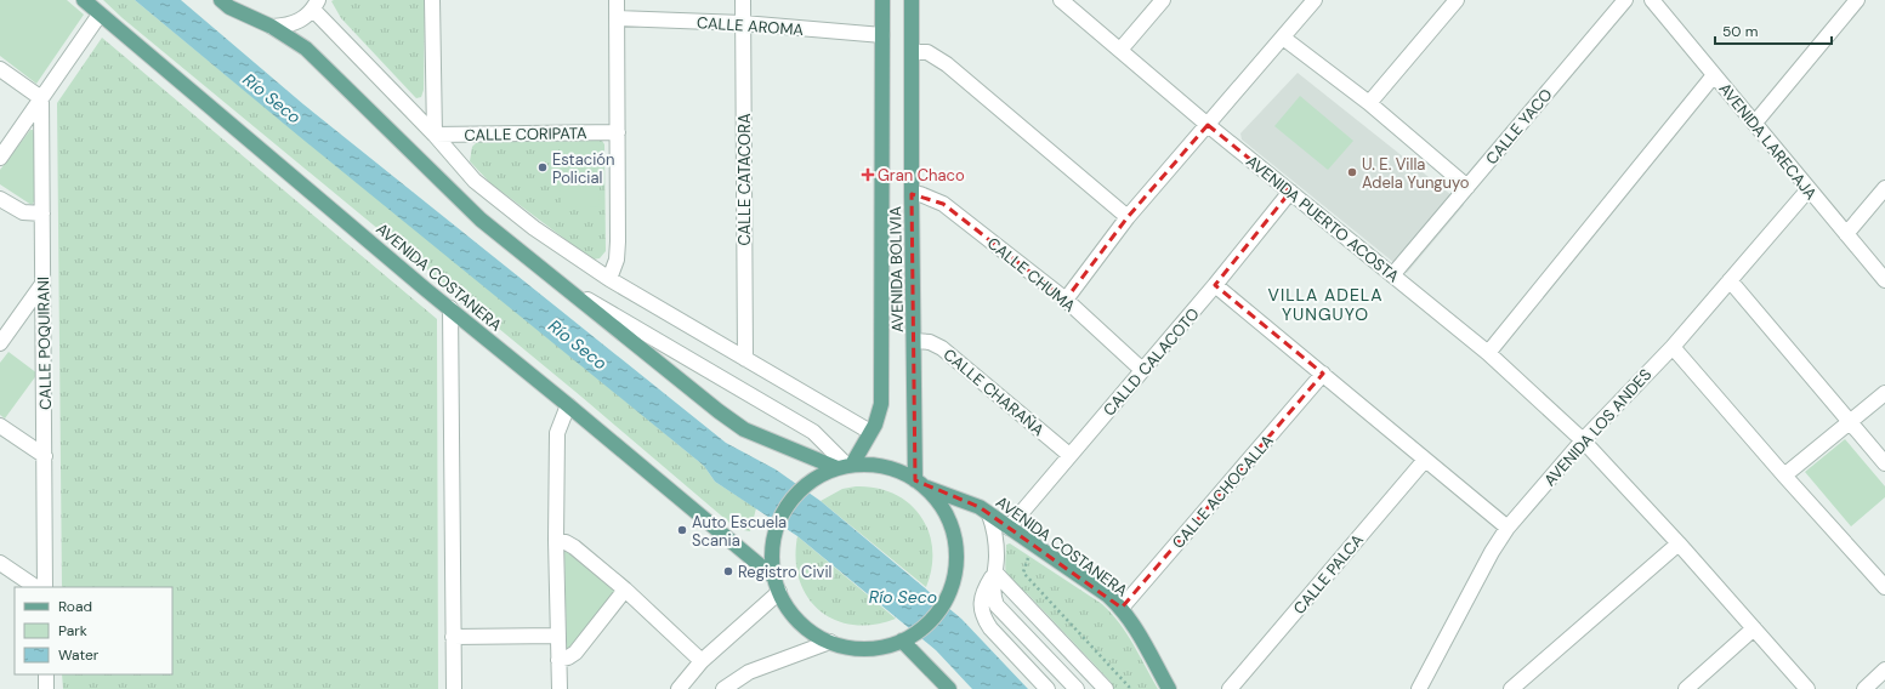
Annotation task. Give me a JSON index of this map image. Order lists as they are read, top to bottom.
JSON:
{
  "streets": {
    "main road": ["AVENIDA BOLIVIA", "AVENIDA COSTANERA"],
    "street": [
      "CALLE AROMA",
      "CALLE YACO",
      "CALLE CORIPATA",
      "AVENIDA LARECAJA",
      "CALLE CATACORA",
      "AVENIDA PUERTO ACOSTA",
      "CALLE CHUMA",
      "CALLE POQUIRANI",
      "CALLD CALACOTO",
      "CALLE CHARAÑA",
      "AVENIDA LOS ANDES",
      "CALLE ACHOCALLA",
      "CALLE PALCA"
    ]
  },
  "crossings": [
    ["CALLE AROMA", "CALLE CATACORA"],
    ["CALLE AROMA", "AVENIDA BOLIVIA"],
    ["CALLE YACO", "AVENIDA PUERTO ACOSTA"],
    ["AVENIDA LARECAJA", "AVENIDA LOS ANDES"],
    ["AVENIDA PUERTO ACOSTA", "CALLD CALACOTO"],
    ["AVENIDA PUERTO ACOSTA", "AVENIDA LOS ANDES"],
    ["AVENIDA BOLIVIA", "CALLE CHUMA"],
    ["AVENIDA BOLIVIA", "AVENIDA COSTANERA"],
    ["AVENIDA BOLIVIA", "CALLE CHARAÑA"],
    ["CALLE CHUMA", "CALLD CALACOTO"],
    ["AVENIDA COSTANERA", "CALLD CALACOTO"],
    ["AVENIDA COSTANERA", "CALLE ACHOCALLA"],
    ["CALLD CALACOTO", "CALLE CHARAÑA"]
  ],
  "districts": ["VILLA ADELA YUNGUYO"],
  "water": ["Río Seco"],
  "places": {
    "other": [
      "Estación Policial",
      "U. E. Villa Adela Yunguyo",
      "Auto Escuela Scania",
      "Registro Civil"
    ],
    "health": ["Gran Chaco"]
  },
  "legend": ["Road", "Park", "Water"],
  "scale_bar": "50 m"
}
